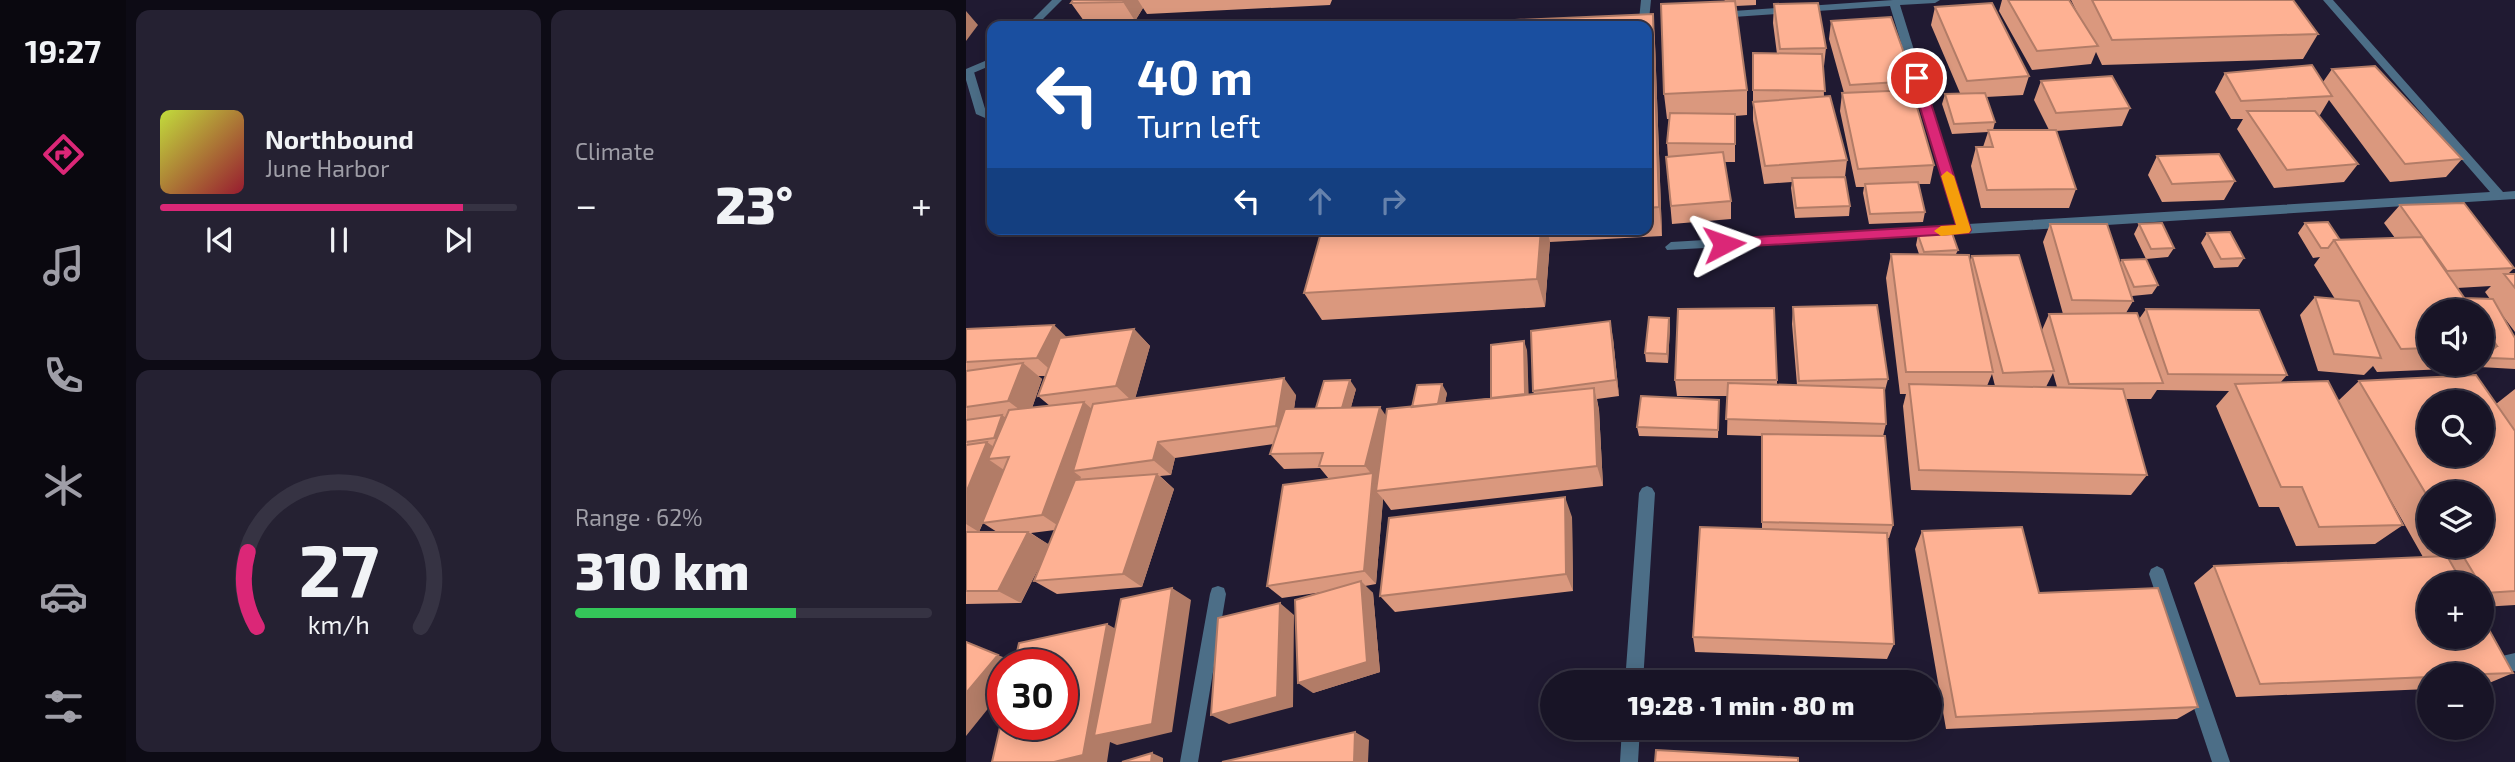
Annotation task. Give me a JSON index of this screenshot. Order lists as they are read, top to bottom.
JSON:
{
  "page": {
    "tabs": "19:27",
    "tile": [
      "Climate",
      ["Range · 62%", "310 km"]
    ],
    "turn": ["40 m", "Turn left"],
    "song": ["Northbound", "June Harbor"],
    "heat": ["−", "23°", "+"],
    "map_buttons": ["+", "−"],
    "limit": "30",
    "trip": "19:28 · 1 min · 80 m",
    "gauge": ["27", "km/h"]
  }
}
